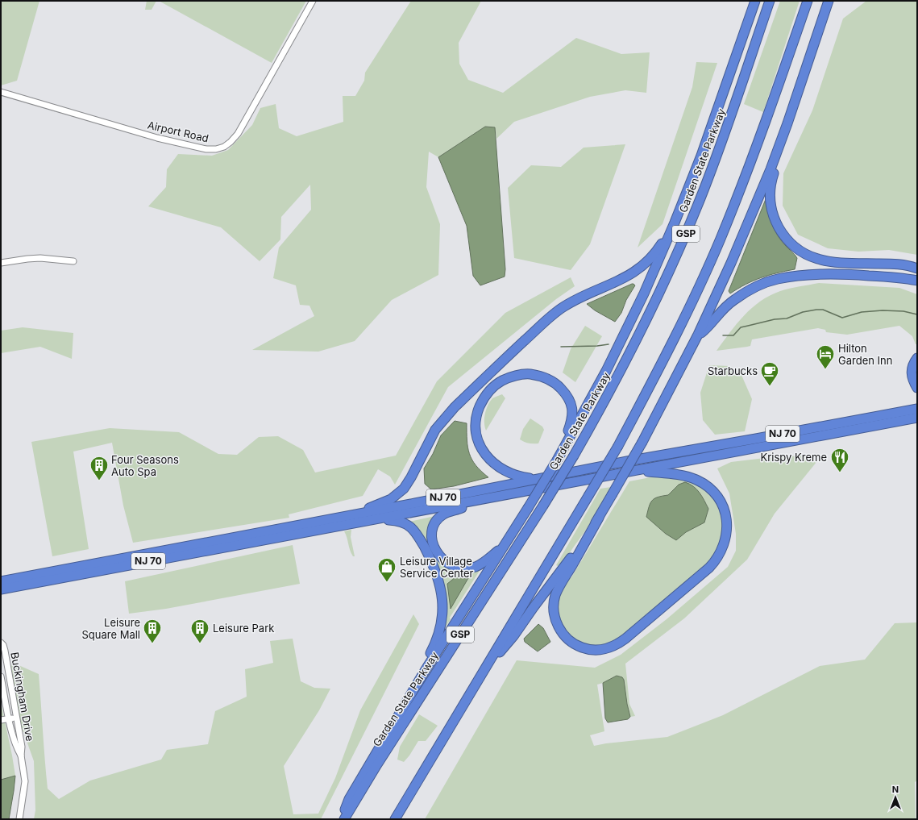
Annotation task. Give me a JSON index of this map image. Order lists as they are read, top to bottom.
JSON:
{
  "streets": {
    "highway": ["Garden State Parkway", "GSP", "NJ 70"],
    "street": ["Airport Road", "Buckingham Drive"]
  },
  "places": {
    "hotel": ["Hilton Garden Inn"],
    "cafe": ["Starbucks"],
    "restaurant": ["Krispy Kreme"],
    "building": ["Four Seasons Auto Spa", "Leisure Square Mall", "Leisure Park"],
    "shop": ["Leisure Village Service Center"]
  },
  "north": "top"
}
